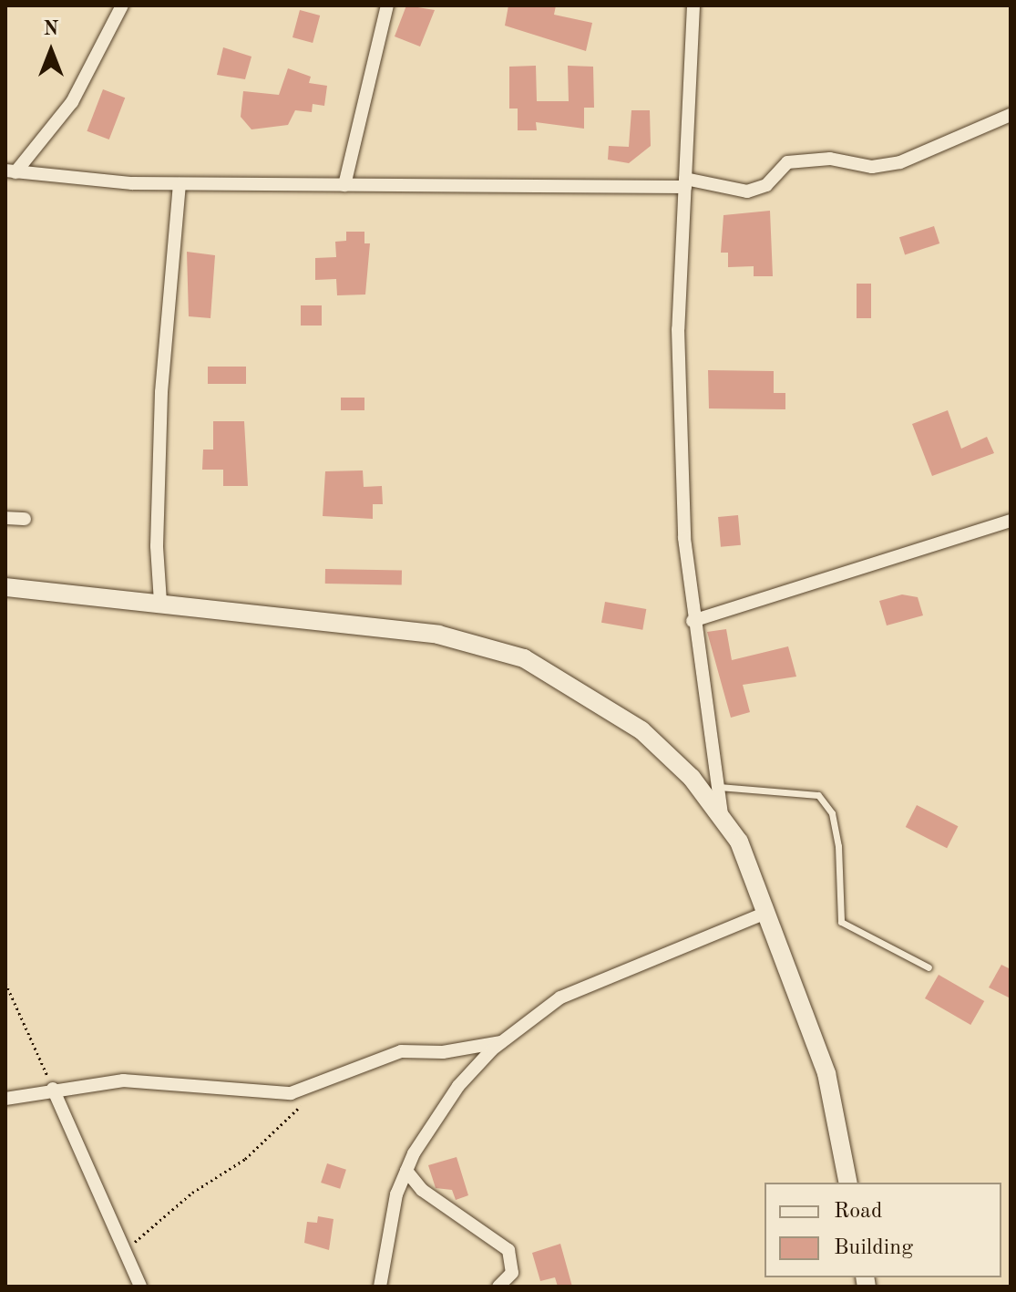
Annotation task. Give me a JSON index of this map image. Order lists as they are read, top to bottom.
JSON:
{
  "legend": ["Road", "Building"],
  "north": "top"
}
